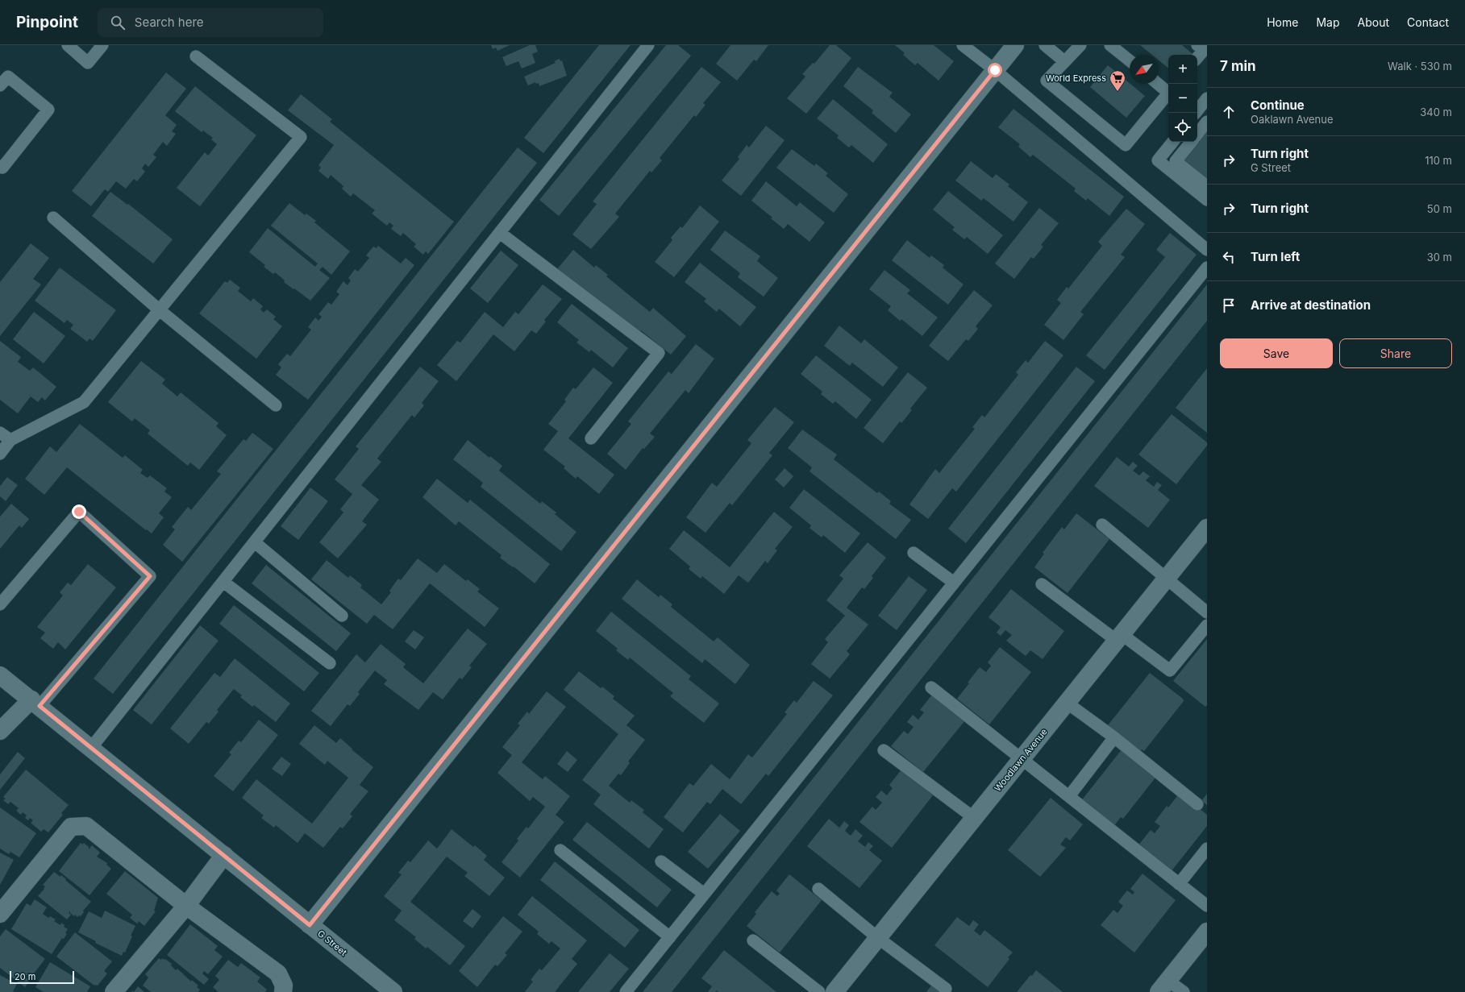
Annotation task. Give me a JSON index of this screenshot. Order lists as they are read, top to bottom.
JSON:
{
  "streets": {
    "street": ["Woodlawn Avenue", "G Street"]
  },
  "places": {
    "supermarket": ["World Express"]
  },
  "scale_bar": "20 m",
  "north": "bottom left",
  "page": {
    "header": "Pinpoint",
    "search": "Search here",
    "nav": [
      "Home",
      "Map",
      "About",
      "Contact"
    ],
    "heading": ["7 min", "Walk · 530 m"],
    "map_buttons": ["+", "−"],
    "list": [
      ["Continue", "Oaklawn Avenue", "340 m"],
      ["Turn right", "G Street", "110 m"],
      ["Turn right", "50 m"],
      ["Turn left", "30 m"],
      "Arrive at destination"
    ],
    "buttons": ["Save", "Share"],
    "scale": "20 m"
  }
}
